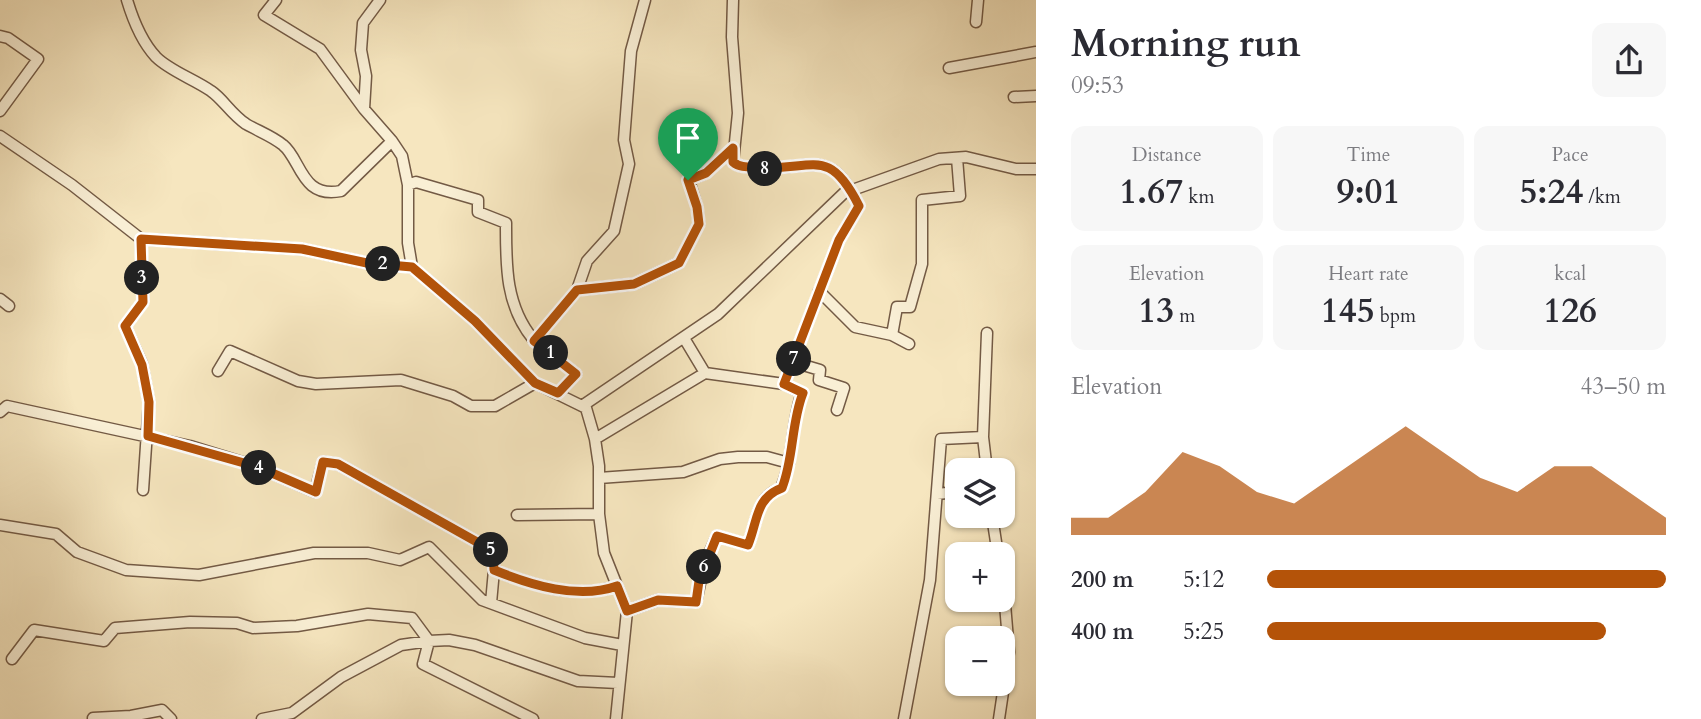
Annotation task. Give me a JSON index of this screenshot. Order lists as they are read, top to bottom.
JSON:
{
  "page": {
    "heading": ["Morning run", "09:53"],
    "stats": [
      ["Distance", "1.67 km"],
      ["Time", "9:01"],
      ["Pace", "5:24 /km"],
      ["Elevation", "13 m"],
      ["Heart rate", "145 bpm"],
      ["kcal", "126"]
    ],
    "pins": [
      "8",
      "2",
      "3",
      "1",
      "7",
      "4",
      "5",
      "6"
    ],
    "chart": ["Elevation", "43–50 m"],
    "map_buttons": ["+", "−"],
    "list": [
      {
        "name": "200 m",
        "note": "5:12"
      },
      {
        "name": "400 m",
        "note": "5:25"
      }
    ]
  }
}
